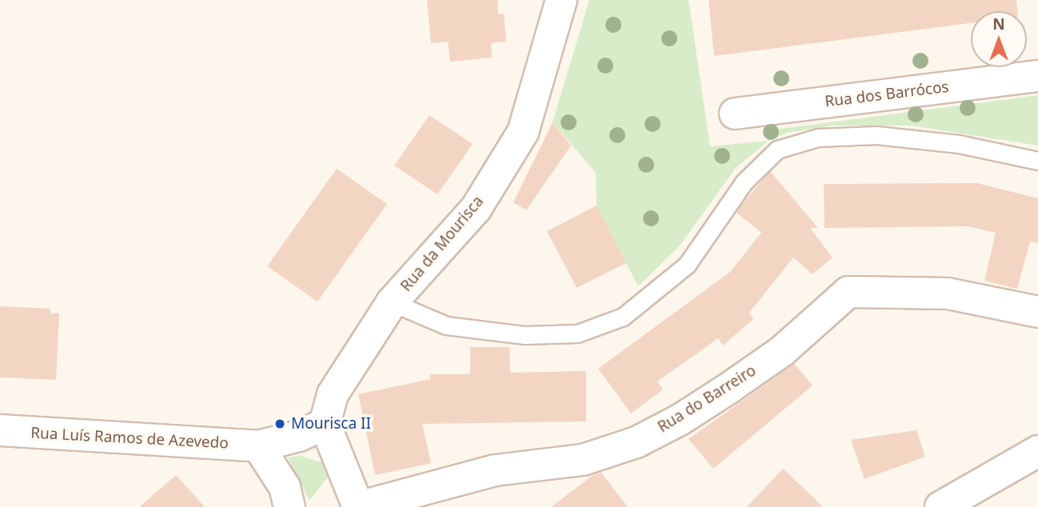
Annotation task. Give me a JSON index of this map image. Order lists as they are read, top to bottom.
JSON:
{
  "streets": {
    "street": [
      "Rua dos Barrócos",
      "Rua da Mourisca",
      "Rua do Barreiro",
      "Rua Luís Ramos de Azevedo"
    ]
  },
  "crossings": [
    ["Rua da Mourisca", "Rua do Barreiro"],
    ["Rua da Mourisca", "Rua Luís Ramos de Azevedo"],
    ["Rua do Barreiro", "Rua Luís Ramos de Azevedo"]
  ],
  "places": ["Mourisca II"],
  "north": "top"
}
